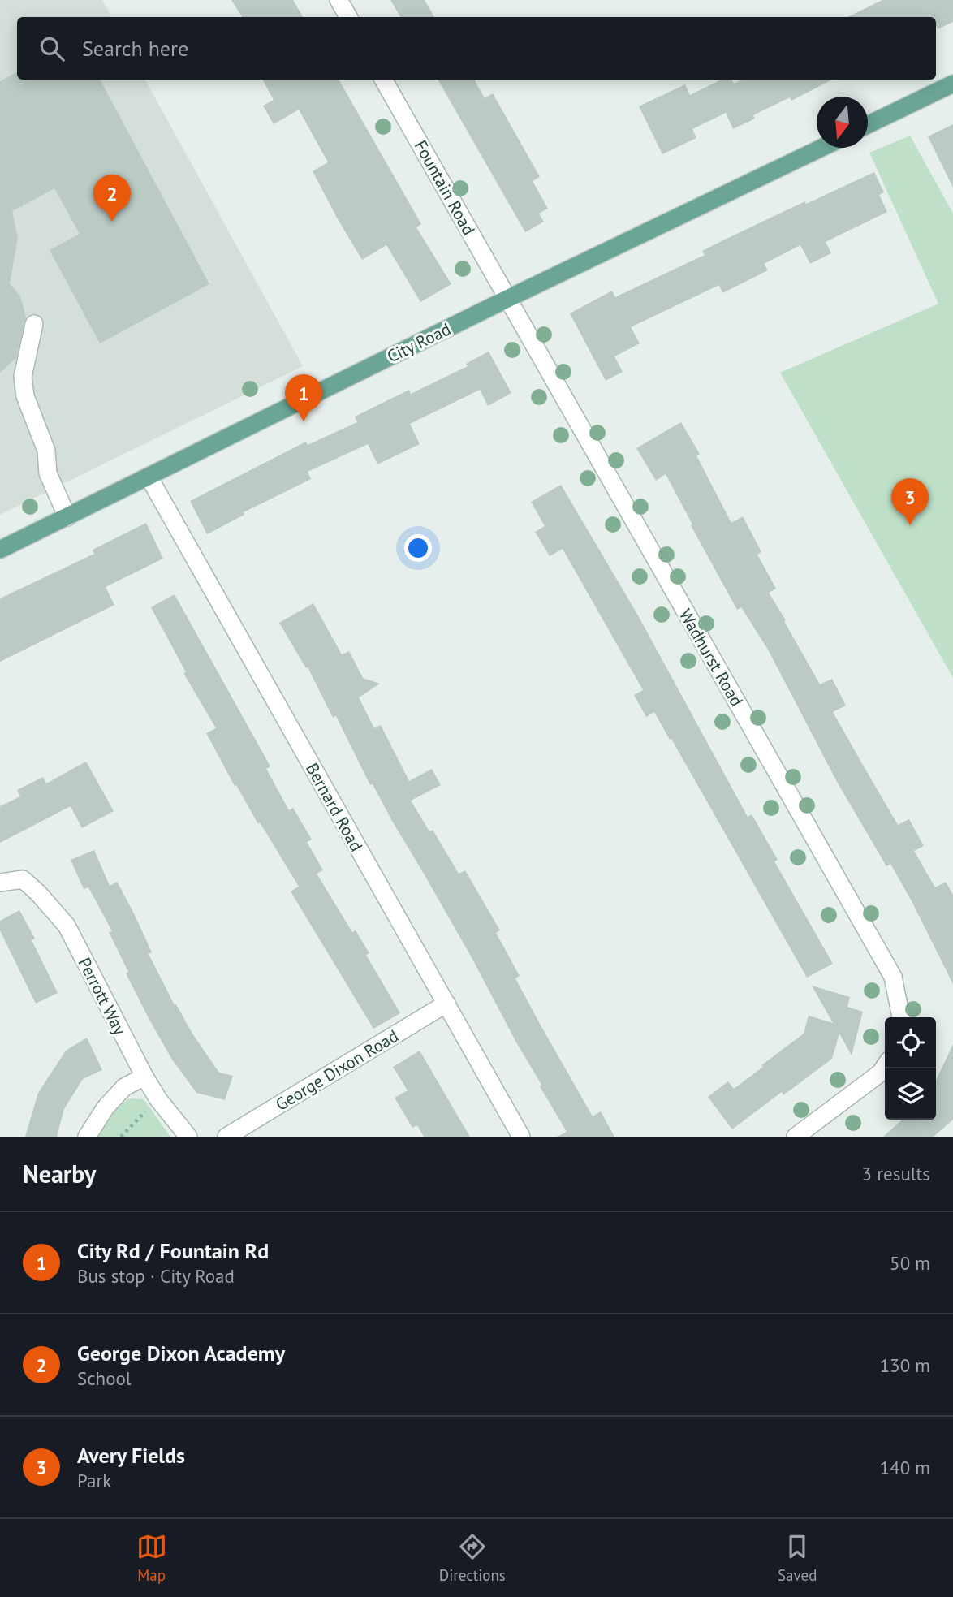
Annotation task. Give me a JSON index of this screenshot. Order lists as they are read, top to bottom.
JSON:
{
  "streets": {
    "main road": ["City Road"],
    "street": [
      "Fountain Road",
      "Wadhurst Road",
      "Bernard Road",
      "Perrott Way",
      "George Dixon Road"
    ]
  },
  "crossings": [
    ["Fountain Road", "City Road"],
    ["Fountain Road", "Wadhurst Road"],
    ["City Road", "Wadhurst Road"],
    ["City Road", "Bernard Road"],
    ["Bernard Road", "George Dixon Road"]
  ],
  "north": "bottom",
  "page": {
    "search": "Search here",
    "pins": ["2", "1", "3"],
    "heading": ["Nearby", "3 results"],
    "list": [
      {
        "mark": "1",
        "name": "City Rd / Fountain Rd",
        "note": "Bus stop · City Road",
        "value": "50 m"
      },
      {
        "mark": "2",
        "name": "George Dixon Academy",
        "note": "School",
        "value": "130 m"
      },
      {
        "mark": "3",
        "name": "Avery Fields",
        "note": "Park",
        "value": "140 m"
      }
    ],
    "nav": ["Map", "Directions", "Saved"]
  }
}
